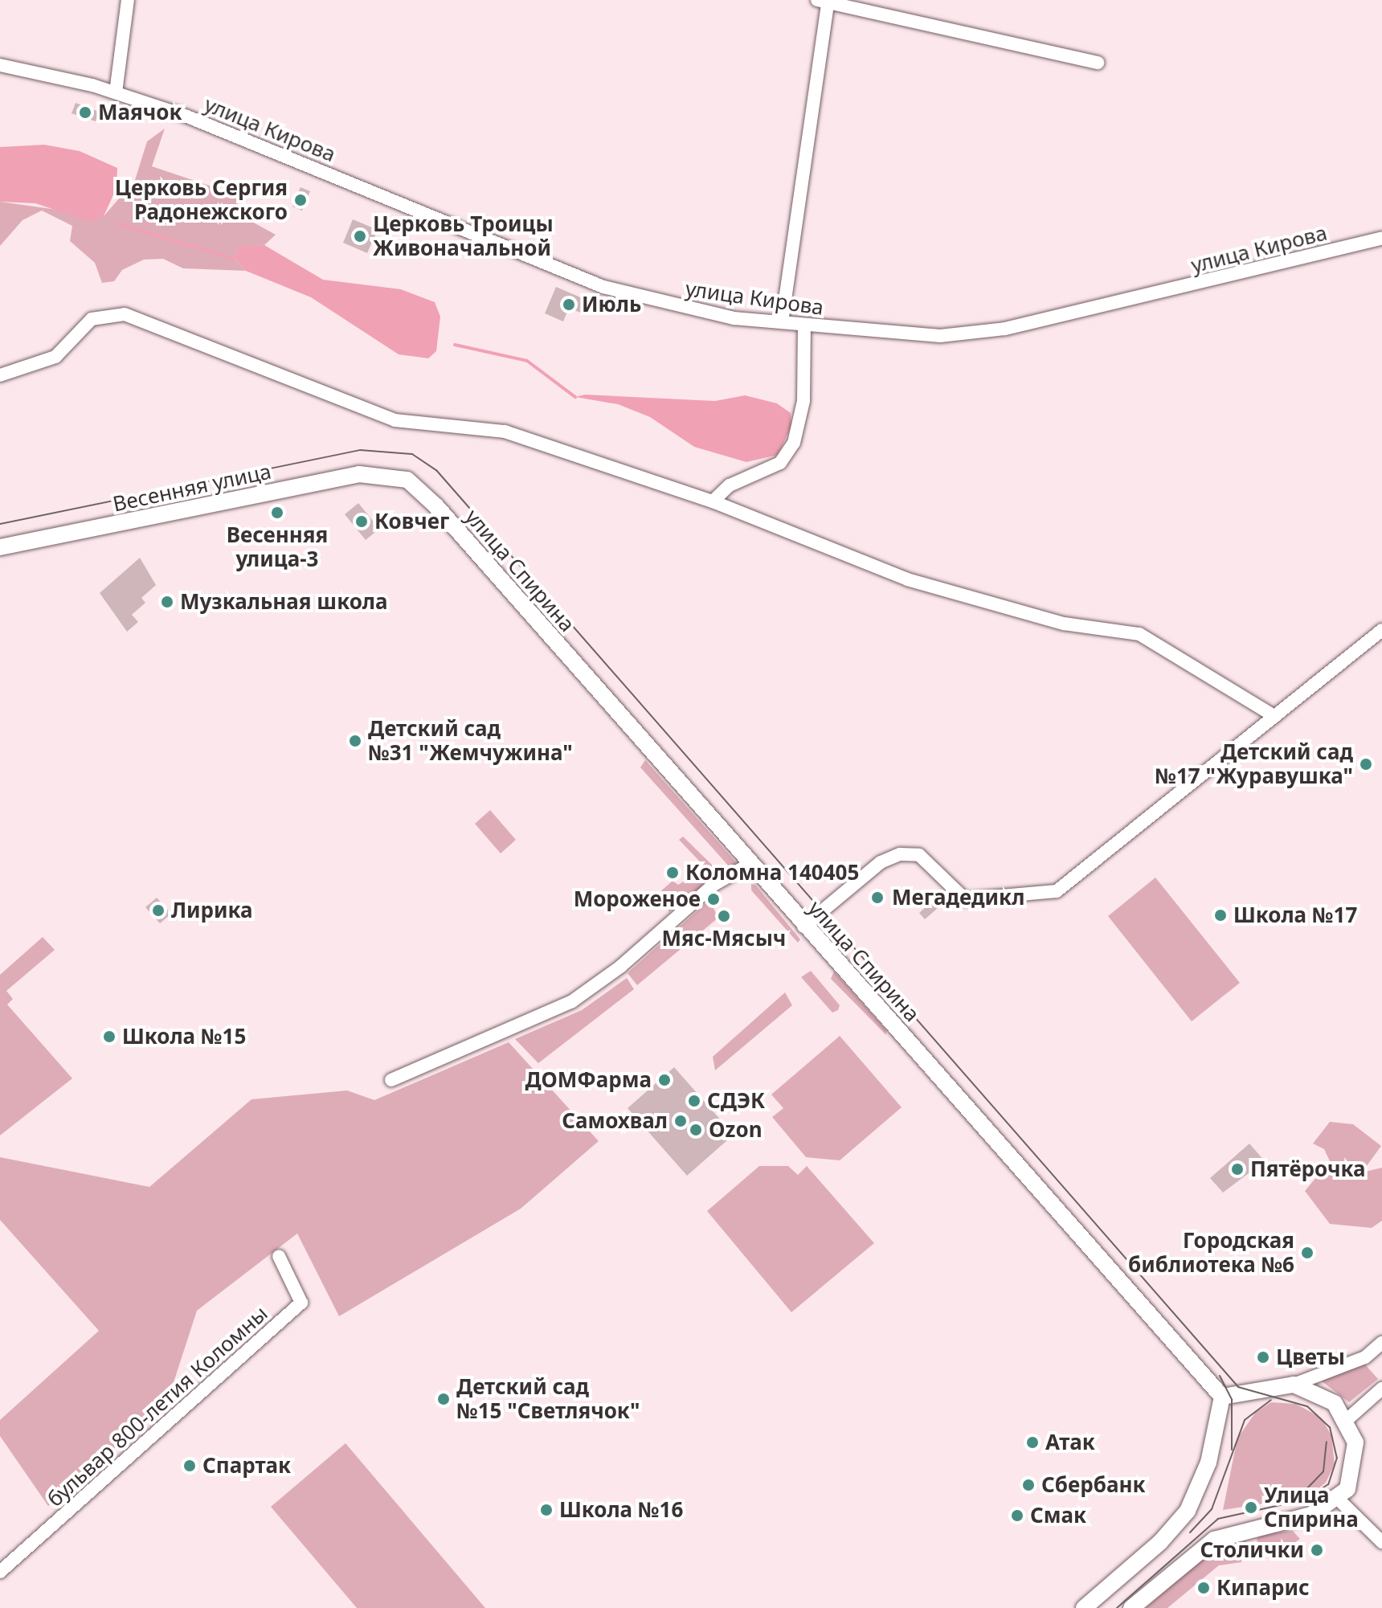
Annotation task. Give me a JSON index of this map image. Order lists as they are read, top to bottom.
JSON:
{
  "streets": {
    "main road": ["Весенняя улица", "улица Спирина"],
    "street": ["улица Кирова", "бульвар 800-летия Коломны"]
  },
  "crossings": [
    ["Весенняя улица", "улица Спирина"]
  ],
  "places": [
    "Маячок",
    "Церковь Сергия Радонежского",
    "Церковь Троицы Живоначальной",
    "Июль",
    "Весенняя улица-3",
    "Ковчег",
    "Музкальная школа",
    "Детский сад №31 \"Жемчужина\"",
    "Детский сад №17 \"Журавушка\"",
    "Коломна 140405",
    "Мегадедикл",
    "Мороженое",
    "Лирика",
    "Школа №17",
    "Мяс-Мясыч",
    "Школа №15",
    "ДОМФарма",
    "СДЭК",
    "Самохвал",
    "Ozon",
    "Пятёрочка",
    "Городская библиотека №6",
    "Цветы",
    "Детский сад №15 \"Светлячок\"",
    "Атак",
    "Спартак",
    "Сбербанк",
    "Улица Спирина",
    "Школа №16",
    "Смак",
    "Столички",
    "Кипарис"
  ]
}
